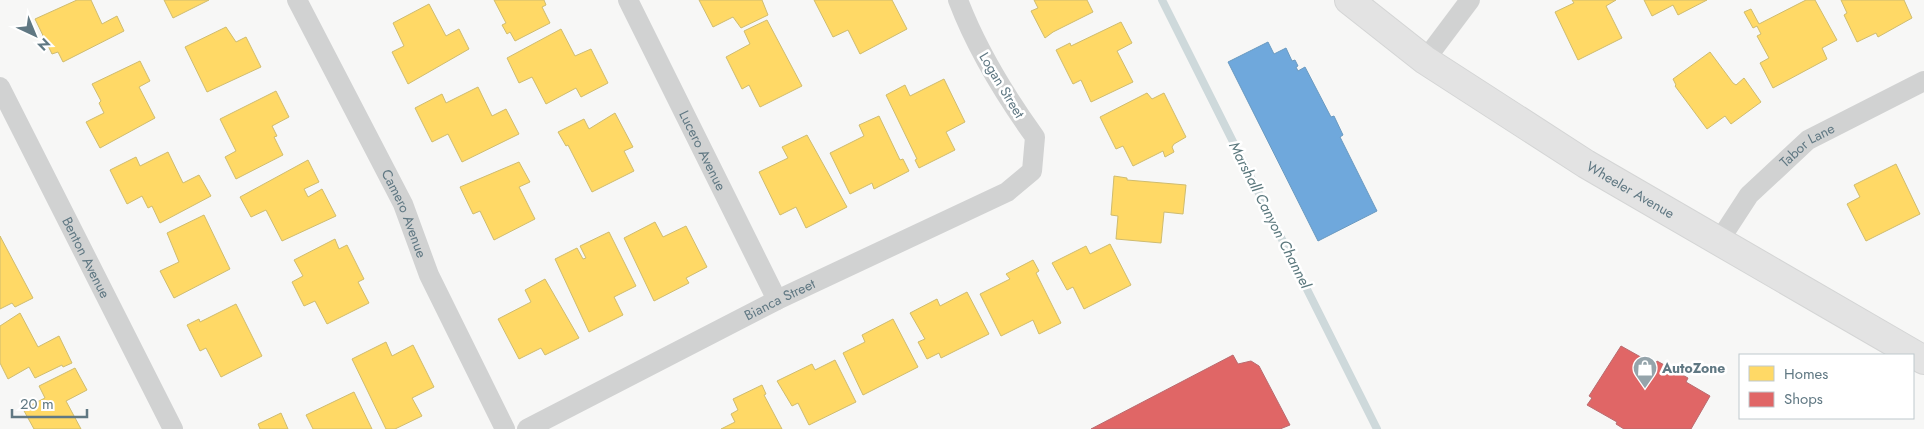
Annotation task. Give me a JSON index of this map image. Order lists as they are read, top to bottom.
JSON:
{
  "streets": {
    "main road": ["Wheeler Avenue"],
    "street": [
      "Logan Street",
      "Tabor Lane",
      "Lucero Avenue",
      "Camero Avenue",
      "Benton Avenue",
      "Bianca Street"
    ]
  },
  "crossings": [
    ["Logan Street", "Bianca Street"],
    ["Tabor Lane", "Wheeler Avenue"],
    ["Lucero Avenue", "Bianca Street"]
  ],
  "water": ["Marshall Canyon Channel"],
  "places": {
    "shop": ["AutoZone"]
  },
  "legend": ["Homes", "Shops"],
  "scale_bar": "20 m",
  "north": "bottom right"
}
